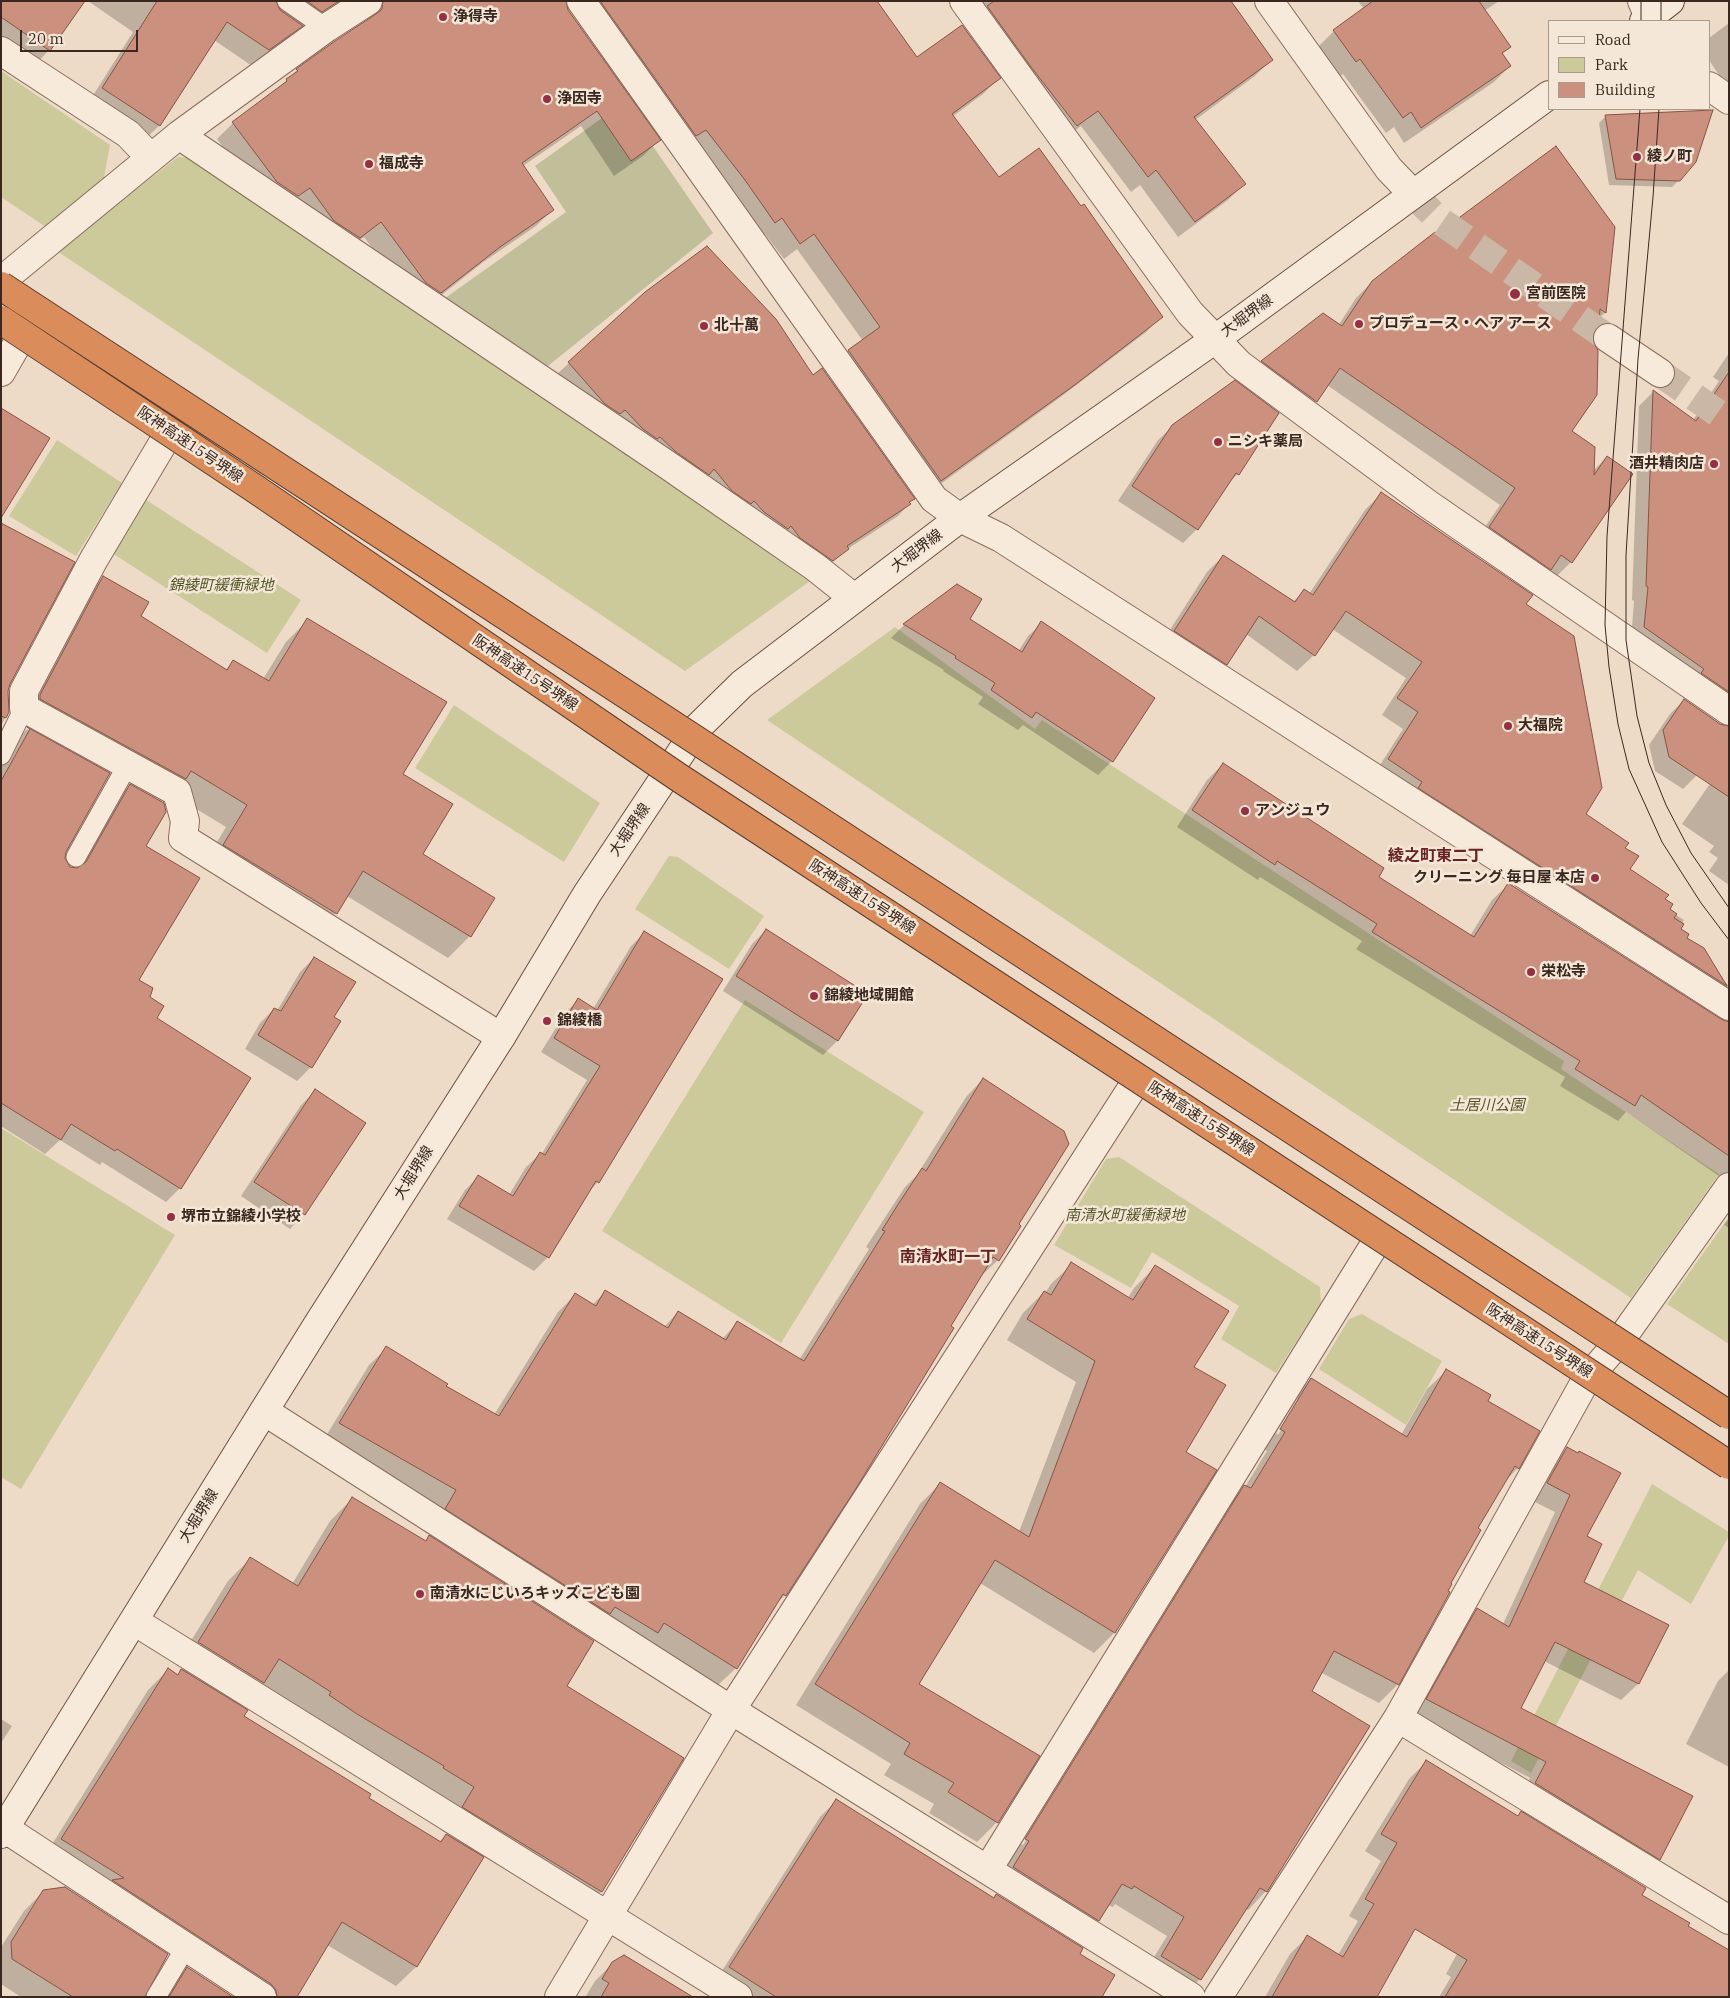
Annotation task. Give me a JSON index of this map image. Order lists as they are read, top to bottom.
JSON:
{
  "streets": {
    "highway": ["阪神高速15号堺線"],
    "street": ["大堀堺線"]
  },
  "districts": ["綾之町東二丁", "南清水町一丁"],
  "parks": ["錦綾町緩衝緑地", "土居川公園", "南清水町緩衝緑地"],
  "places": [
    "浄得寺",
    "浄因寺",
    "綾ノ町",
    "福成寺",
    "宮前医院",
    "プロデュース・ヘア アース",
    "北十萬",
    "ニシキ薬局",
    "酒井精肉店",
    "大福院",
    "アンジュウ",
    "クリーニング 毎日屋 本店",
    "栄松寺",
    "錦綾地域開館",
    "錦綾橋",
    "堺市立錦綾小学校",
    "南清水にじいろキッズこども園"
  ],
  "legend": ["Road", "Park", "Building"],
  "scale_bar": "20 m"
}
